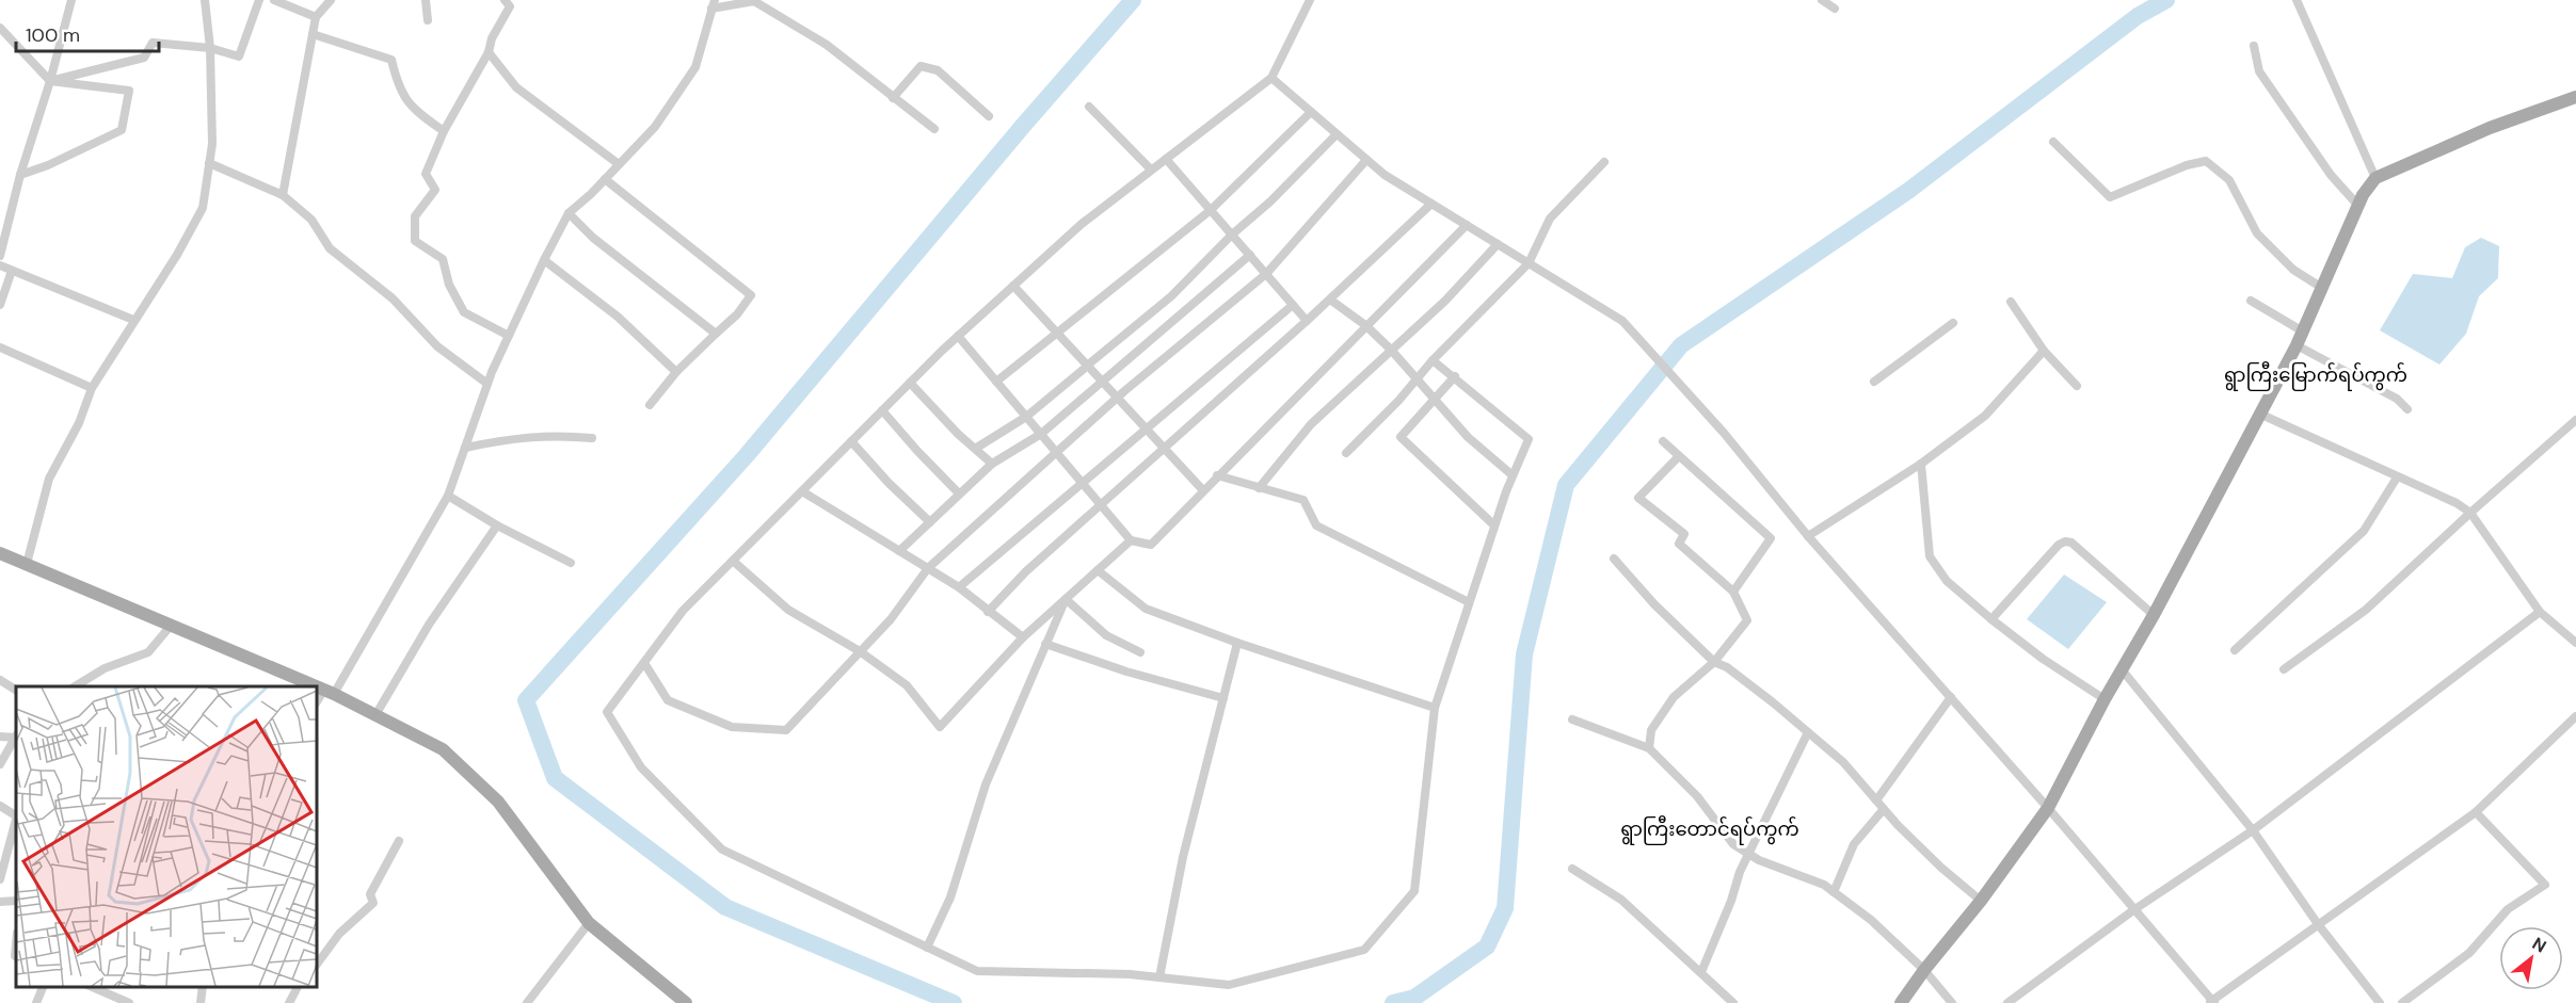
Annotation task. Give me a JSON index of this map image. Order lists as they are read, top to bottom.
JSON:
{
  "districts": ["ရွာကြီးမြောက်ရပ်ကွက်", "ရွာကြီးတောင်ရပ်ကွက်"],
  "scale_bar": "100 m",
  "north": "top right"
}
